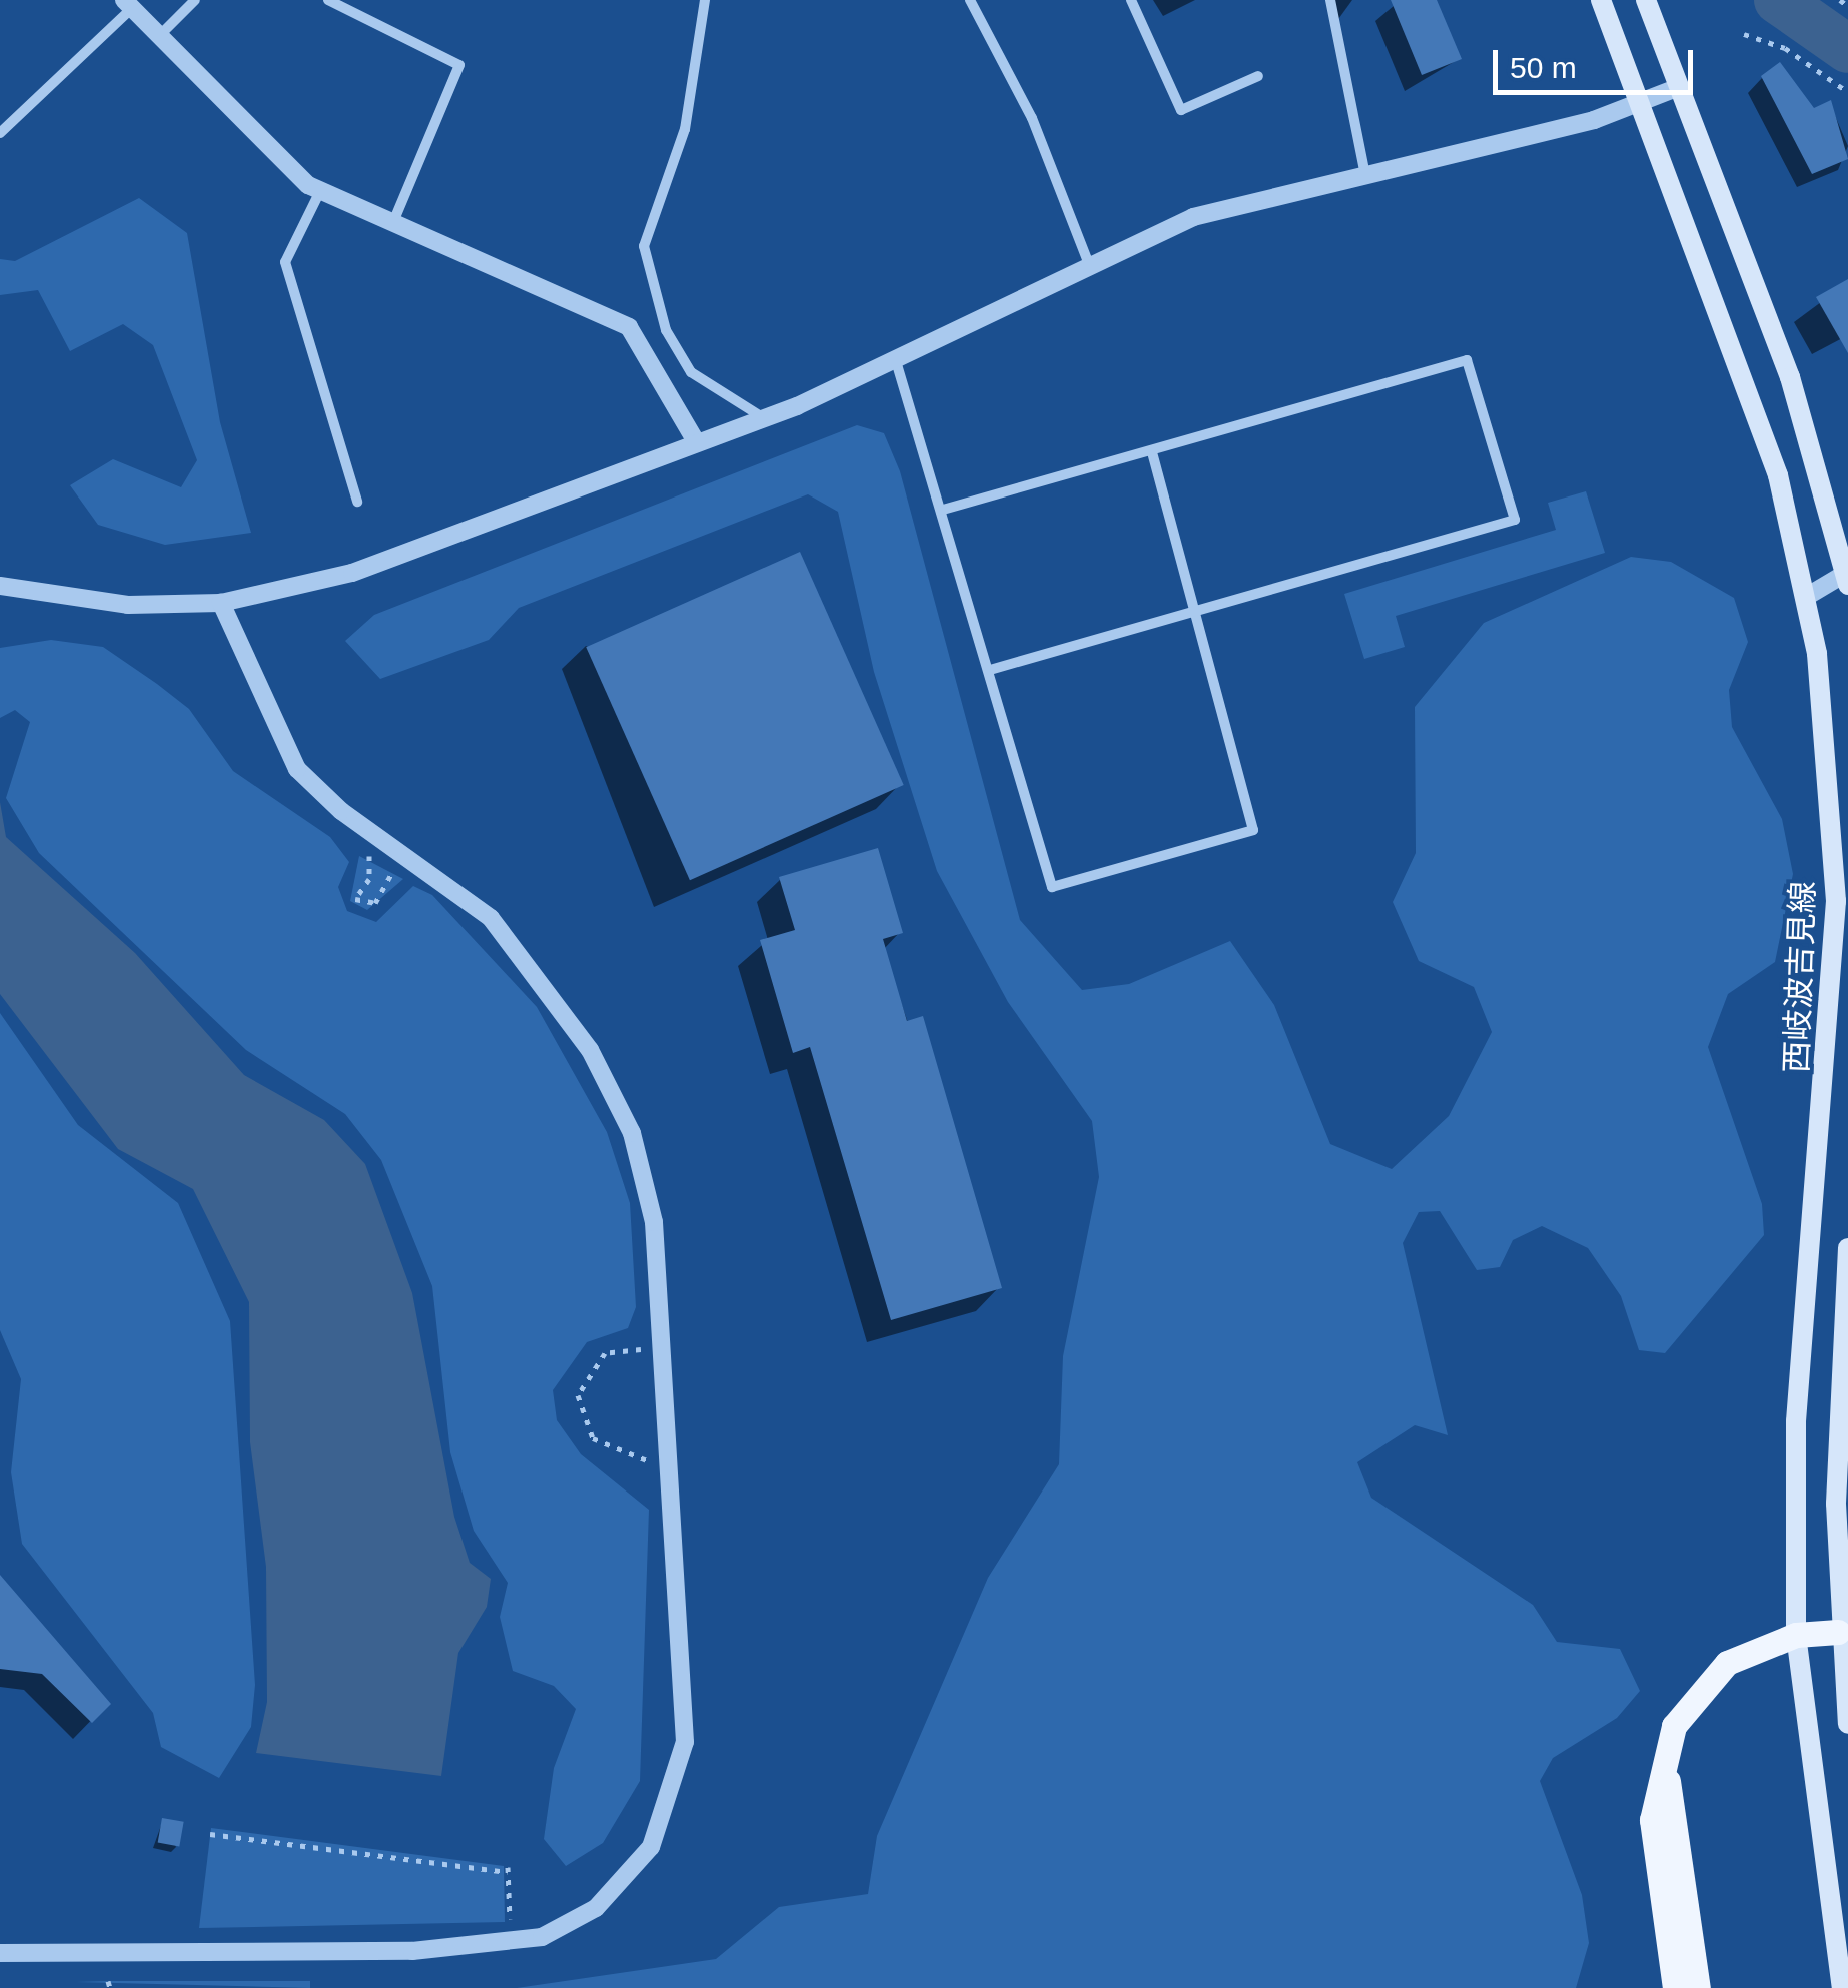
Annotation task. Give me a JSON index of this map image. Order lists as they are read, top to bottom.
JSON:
{
  "streets": {
    "main road": ["西岐波吉見線"]
  },
  "scale_bar": "50 m"
}
